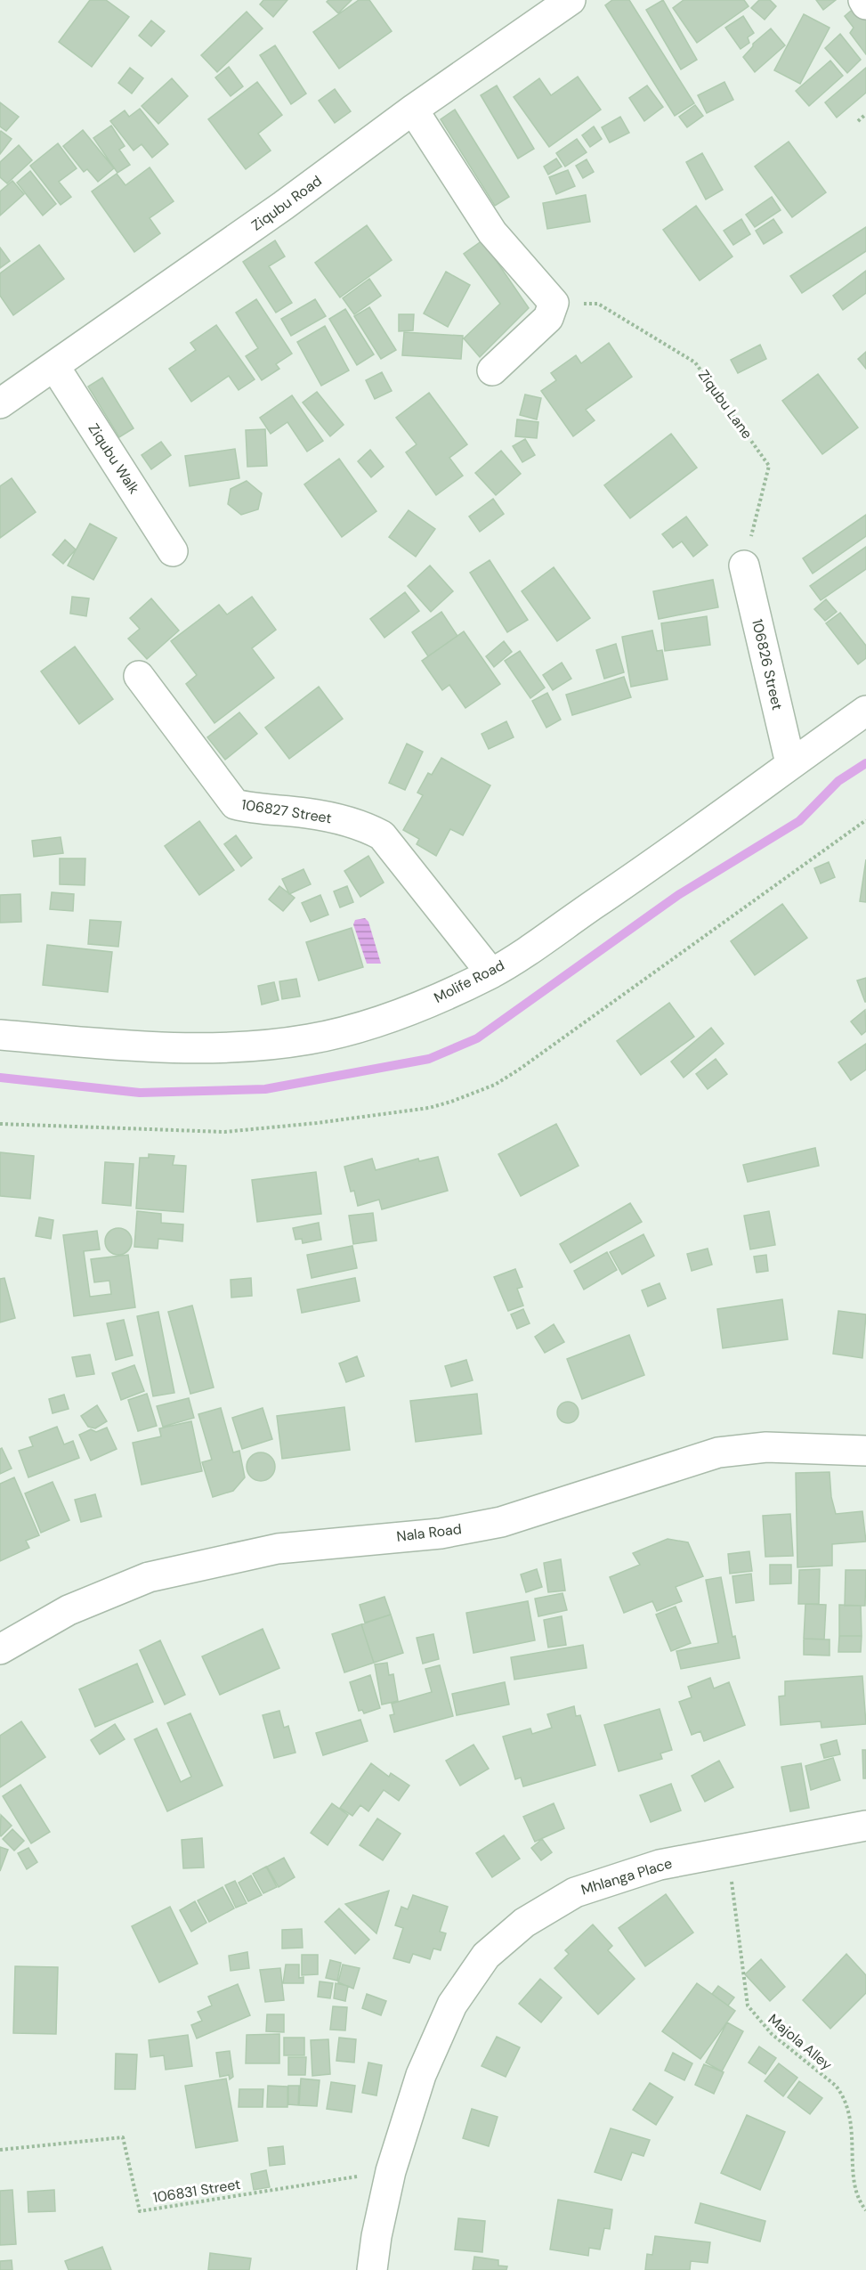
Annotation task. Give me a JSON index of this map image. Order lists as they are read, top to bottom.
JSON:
{
  "streets": {
    "street": [
      "Ziqubu Road",
      "Ziqubu Walk",
      "106826 Street",
      "106827 Street",
      "Molife Road",
      "Nala Road",
      "Mhlanga Place"
    ],
    "path": ["Ziqubu Lane", "Majola Alley", "106831 Street"]
  },
  "crossings": [
    ["Ziqubu Road", "Ziqubu Walk"],
    ["Ziqubu Lane", "106826 Street"],
    ["106826 Street", "Molife Road"],
    ["106827 Street", "Molife Road"],
    ["Mhlanga Place", "Majola Alley"],
    ["Mhlanga Place", "106831 Street"]
  ]
}
